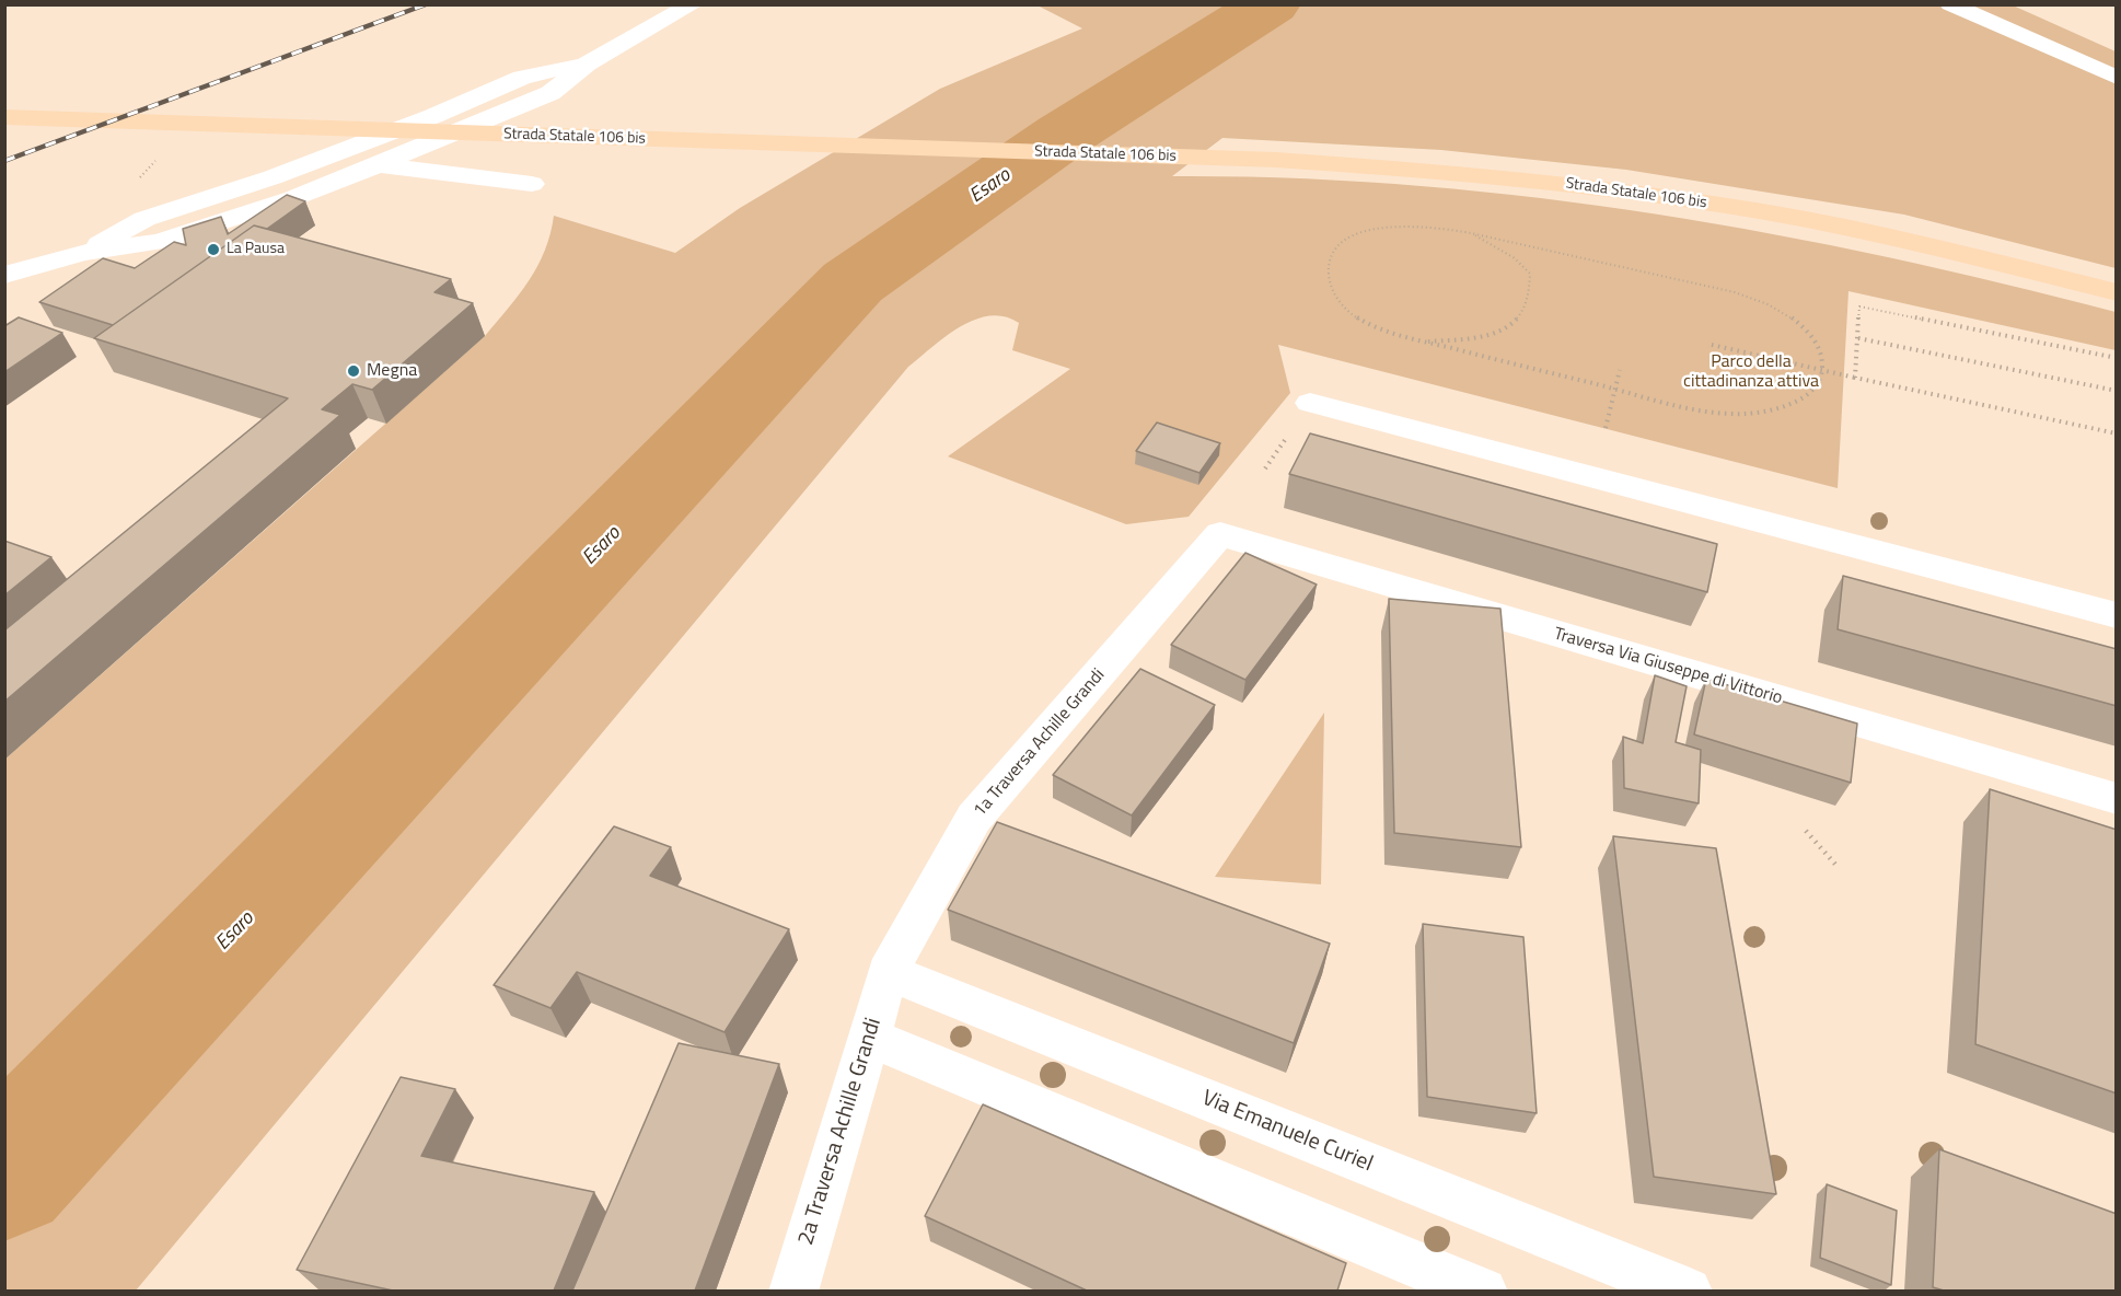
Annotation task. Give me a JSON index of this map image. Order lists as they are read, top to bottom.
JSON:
{
  "streets": {
    "main road": ["Strada Statale 106 bis"],
    "street": [
      "Traversa Via Giuseppe di Vittorio",
      "1a Traversa Achille Grandi",
      "2a Traversa Achille Grandi",
      "Via Emanuele Curiel"
    ]
  },
  "crossings": [
    ["Traversa Via Giuseppe di Vittorio", "1a Traversa Achille Grandi"],
    ["1a Traversa Achille Grandi", "2a Traversa Achille Grandi"],
    ["1a Traversa Achille Grandi", "Via Emanuele Curiel"],
    ["2a Traversa Achille Grandi", "Via Emanuele Curiel"]
  ],
  "water": ["Esaro"],
  "parks": ["Parco della cittadinanza attiva"],
  "places": ["La Pausa", "Megna"]
}
